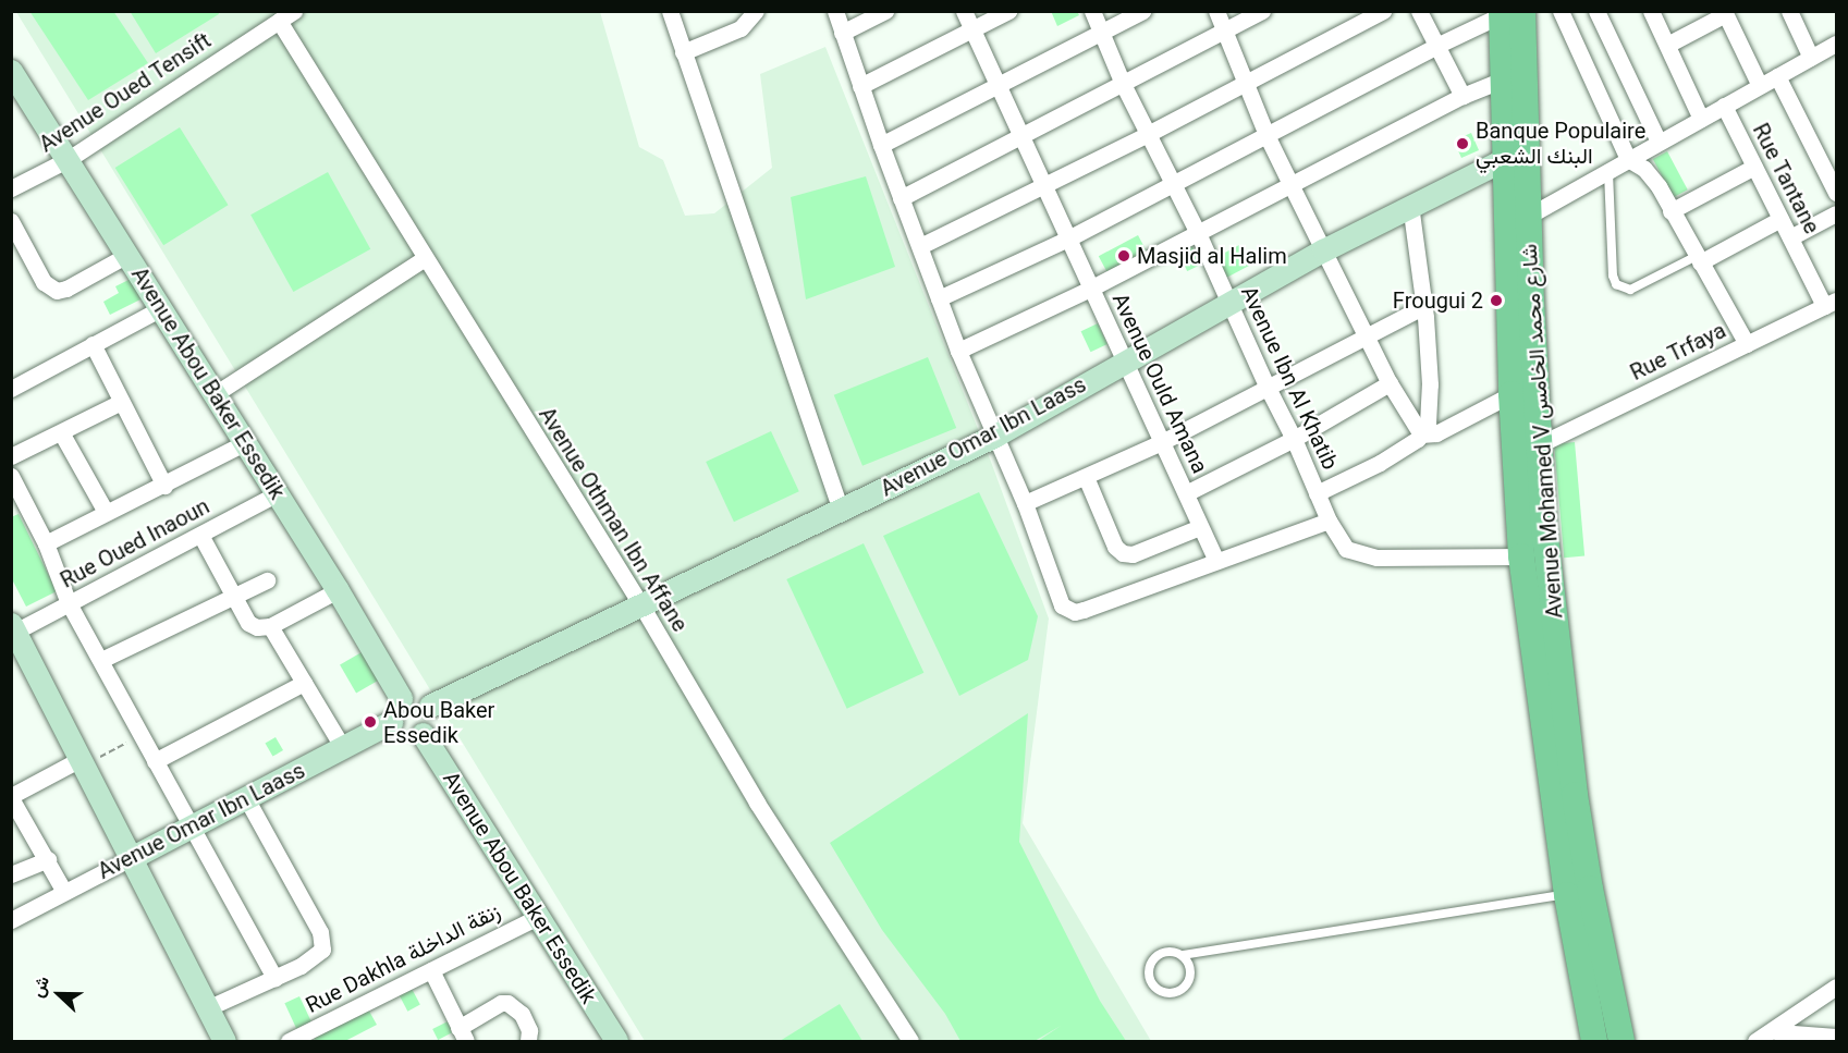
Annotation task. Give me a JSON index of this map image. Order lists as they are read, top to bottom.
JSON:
{
  "streets": {
    "main road": ["Avenue Mohamed V شارع محمد الخامس"],
    "street": [
      "Avenue Oued Tensift",
      "Rue Tantane",
      "Rue Trfaya",
      "Avenue Ibn Al Khatib",
      "Avenue Abou Baker Essedik",
      "Avenue Ould Amana",
      "Avenue Omar Ibn Laass",
      "Avenue Othman Ibn Affane",
      "Rue Oued Inaoun",
      "Rue Dakhla زنقة الداخلة"
    ]
  },
  "crossings": [
    ["Avenue Oued Tensift", "Avenue Abou Baker Essedik"],
    ["Avenue Oued Tensift", "Avenue Othman Ibn Affane"],
    ["Rue Tantane", "Rue Trfaya"],
    ["Rue Trfaya", "Avenue Mohamed V شارع محمد الخامس"],
    ["Avenue Ibn Al Khatib", "Avenue Mohamed V شارع محمد الخامس"],
    ["Avenue Ibn Al Khatib", "Avenue Omar Ibn Laass"],
    ["Avenue Abou Baker Essedik", "Avenue Omar Ibn Laass"],
    ["Avenue Abou Baker Essedik", "Rue Oued Inaoun"],
    ["Avenue Abou Baker Essedik", "Rue Dakhla زنقة الداخلة"],
    ["Avenue Ould Amana", "Avenue Omar Ibn Laass"],
    ["Avenue Mohamed V شارع محمد الخامس", "Avenue Omar Ibn Laass"],
    ["Avenue Omar Ibn Laass", "Avenue Othman Ibn Affane"]
  ],
  "places": [
    "Banque Populaire البنك الشعبي",
    "Masjid al Halim",
    "Frougui 2",
    "Abou Baker Essedik"
  ],
  "north": "left"
}
